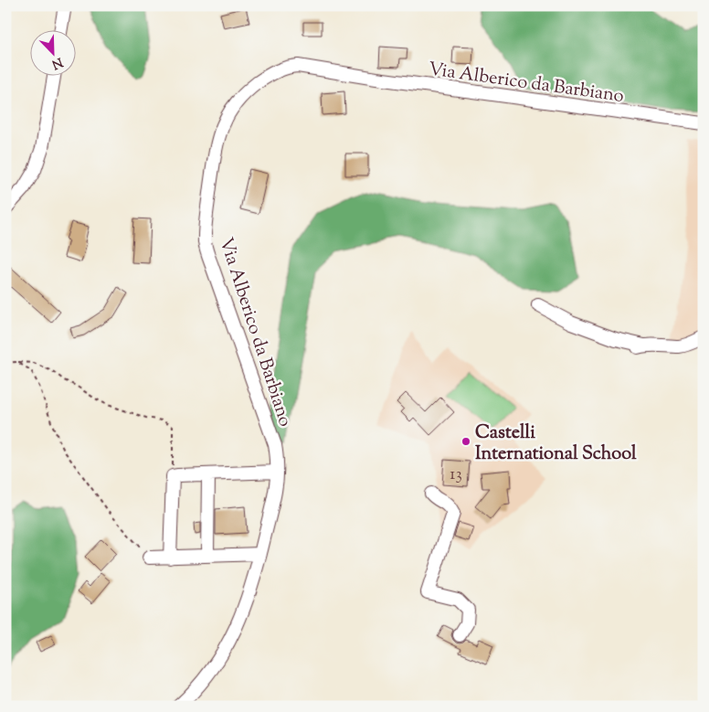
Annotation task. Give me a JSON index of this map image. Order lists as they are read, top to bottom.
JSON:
{
  "streets": {
    "street": ["Via Alberico da Barbiano"]
  },
  "places": ["Castelli International School"],
  "house_numbers": ["13"],
  "north": "bottom right"
}
